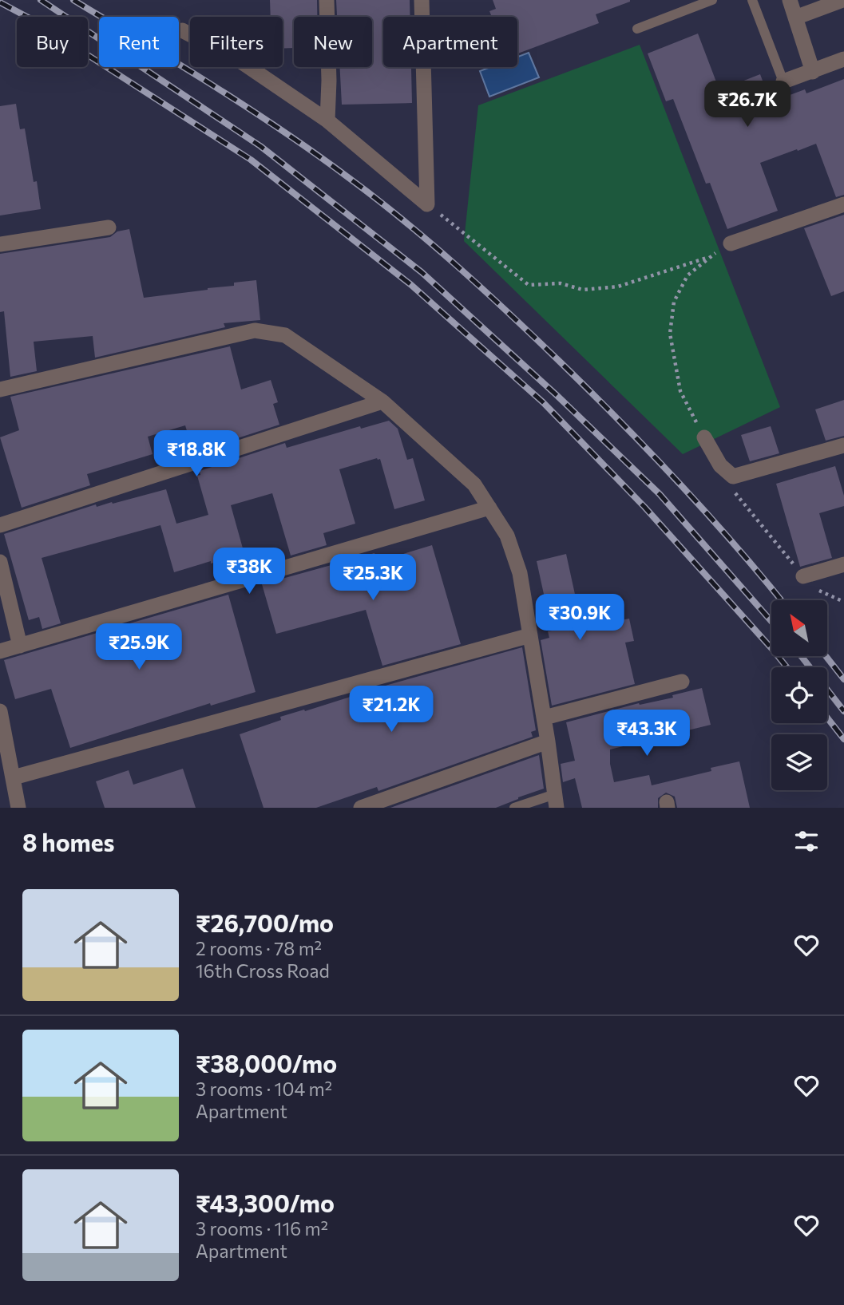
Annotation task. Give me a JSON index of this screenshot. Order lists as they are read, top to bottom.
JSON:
{
  "north": "top left",
  "page": {
    "chip": [
      "Buy",
      "Rent",
      "Filters",
      "New",
      "Apartment"
    ],
    "price": [
      "₹26.7K",
      "₹18.8K",
      "₹38K",
      "₹25.3K",
      "₹30.9K",
      "₹25.9K",
      "₹21.2K",
      "₹43.3K"
    ],
    "heading": "8 homes",
    "list": [
      {
        "name": "₹26,700/mo",
        "note": "2 rooms · 78 m² · 16th Cross Road"
      },
      {
        "name": "₹38,000/mo",
        "note": "3 rooms · 104 m² · Apartment"
      },
      {
        "name": "₹43,300/mo",
        "note": "3 rooms · 116 m² · Apartment"
      }
    ]
  }
}
